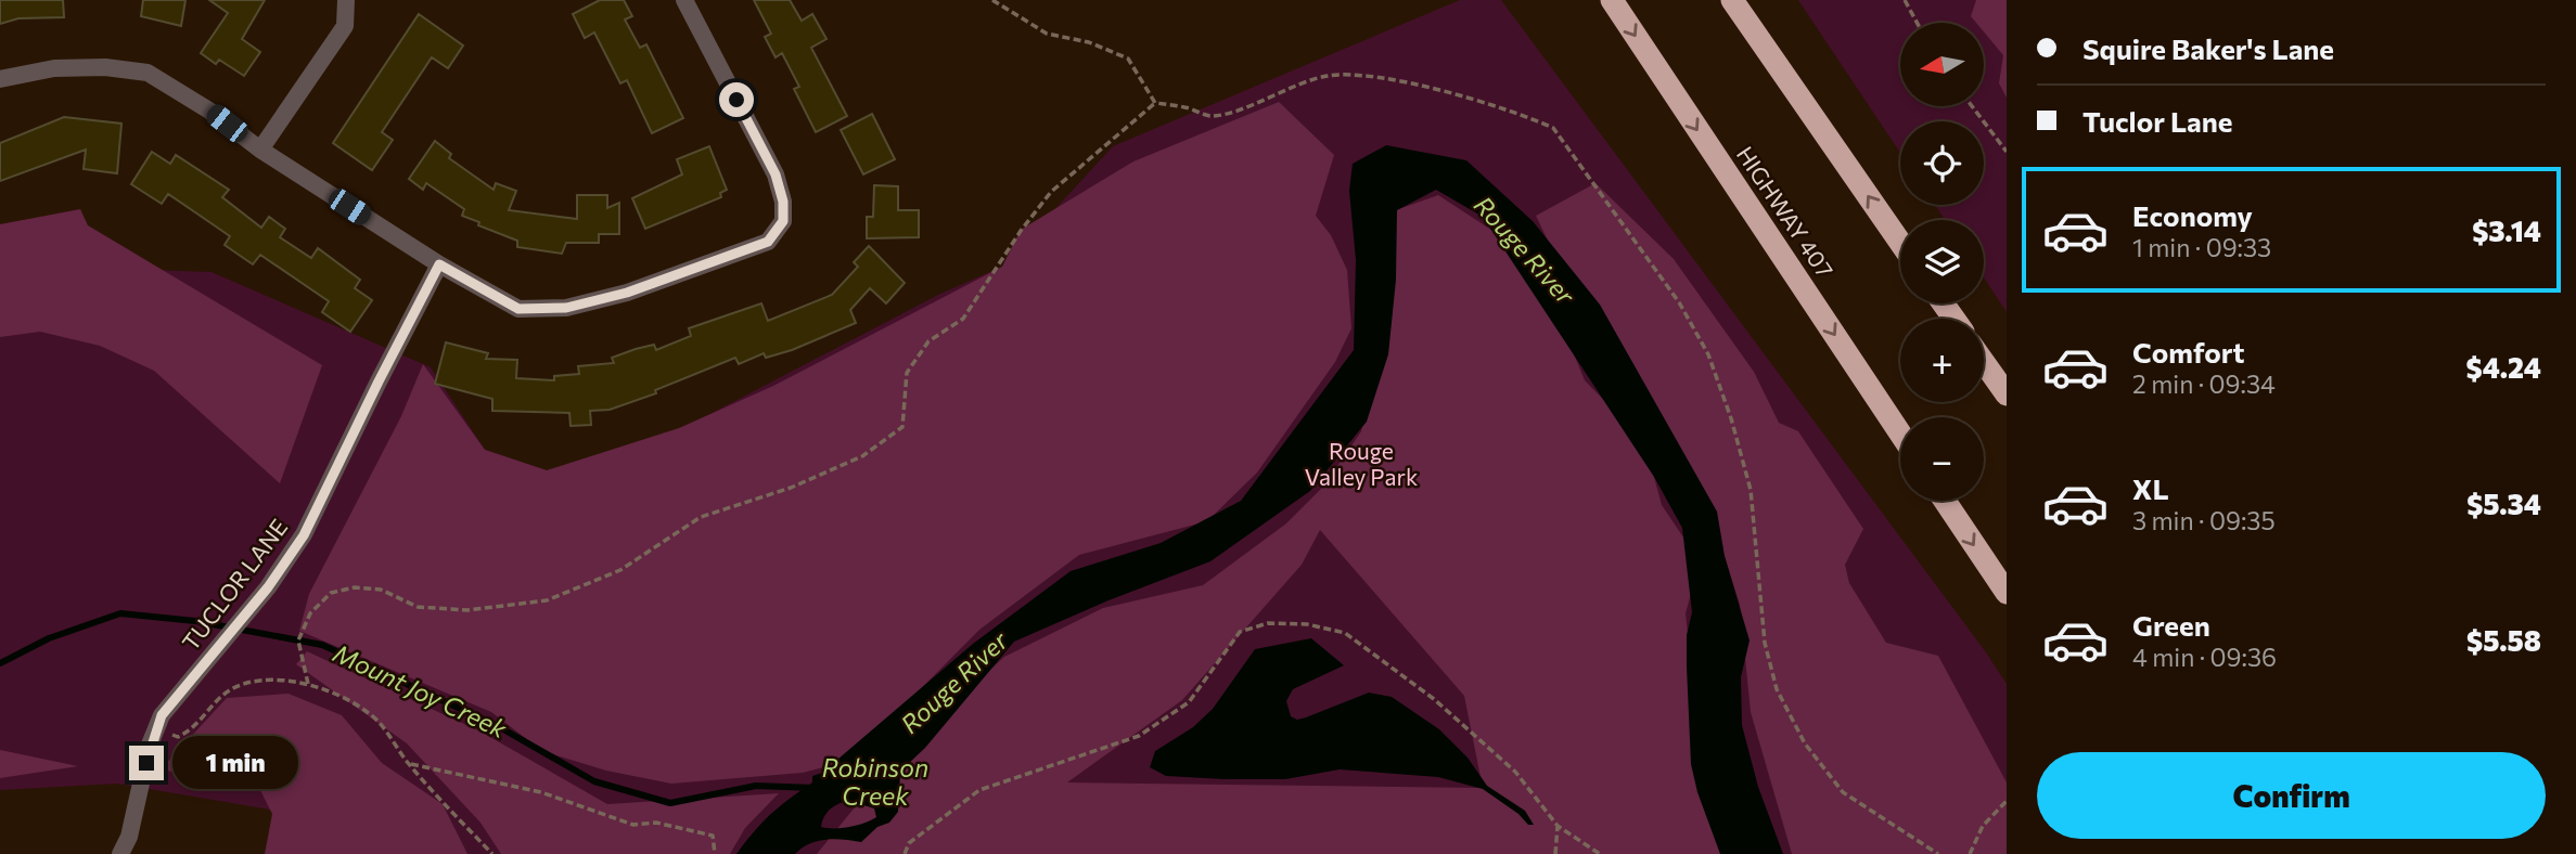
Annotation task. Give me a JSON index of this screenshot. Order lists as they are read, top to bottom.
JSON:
{
  "streets": {
    "highway": ["HIGHWAY 407"],
    "street": ["TUCLOR LANE"]
  },
  "water": ["Rouge River", "Mount Joy Creek", "Robinson Creek"],
  "parks": ["Rouge Valley Park"],
  "north": "left",
  "page": {
    "banner": ["Squire Baker's Lane", "Tuclor Lane"],
    "map_buttons": ["+", "−"],
    "list": [
      {
        "name": "Economy",
        "note": "1 min · 09:33",
        "value": "$3.14"
      },
      {
        "name": "Comfort",
        "note": "2 min · 09:34",
        "value": "$4.24"
      },
      {
        "name": "XL",
        "note": "3 min · 09:35",
        "value": "$5.34"
      },
      {
        "name": "Green",
        "note": "4 min · 09:36",
        "value": "$5.58"
      }
    ],
    "bubble": "1 min",
    "buttons": "Confirm"
  }
}
